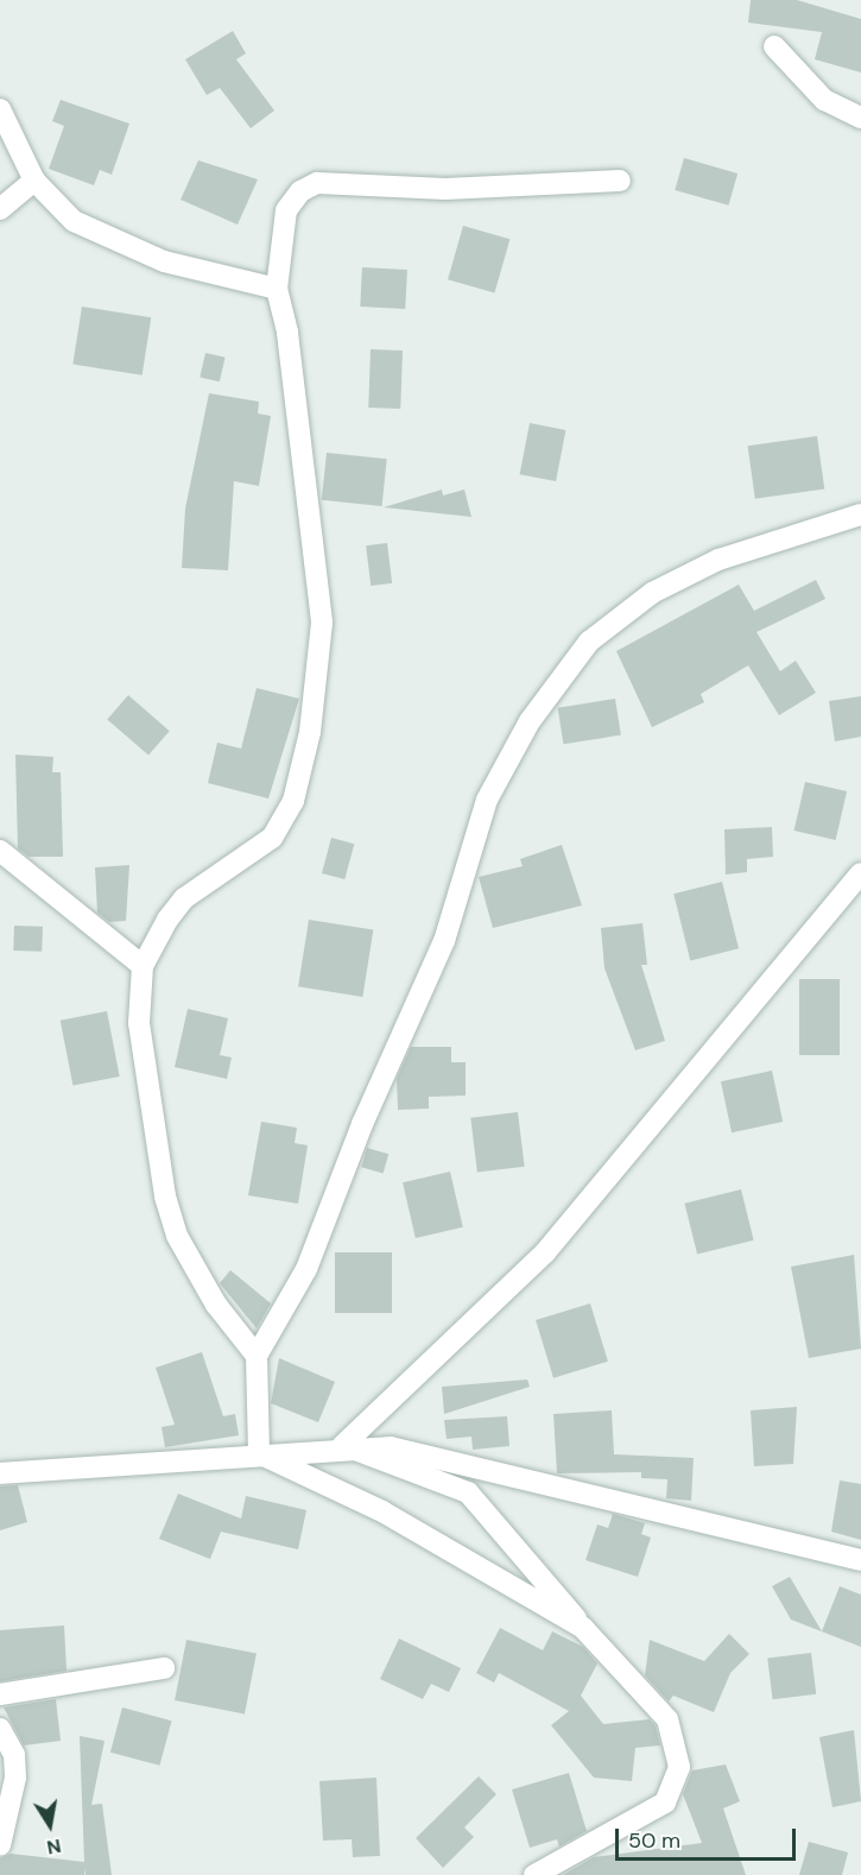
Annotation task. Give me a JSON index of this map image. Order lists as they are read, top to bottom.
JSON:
{
  "scale_bar": "50 m",
  "north": "bottom"
}
